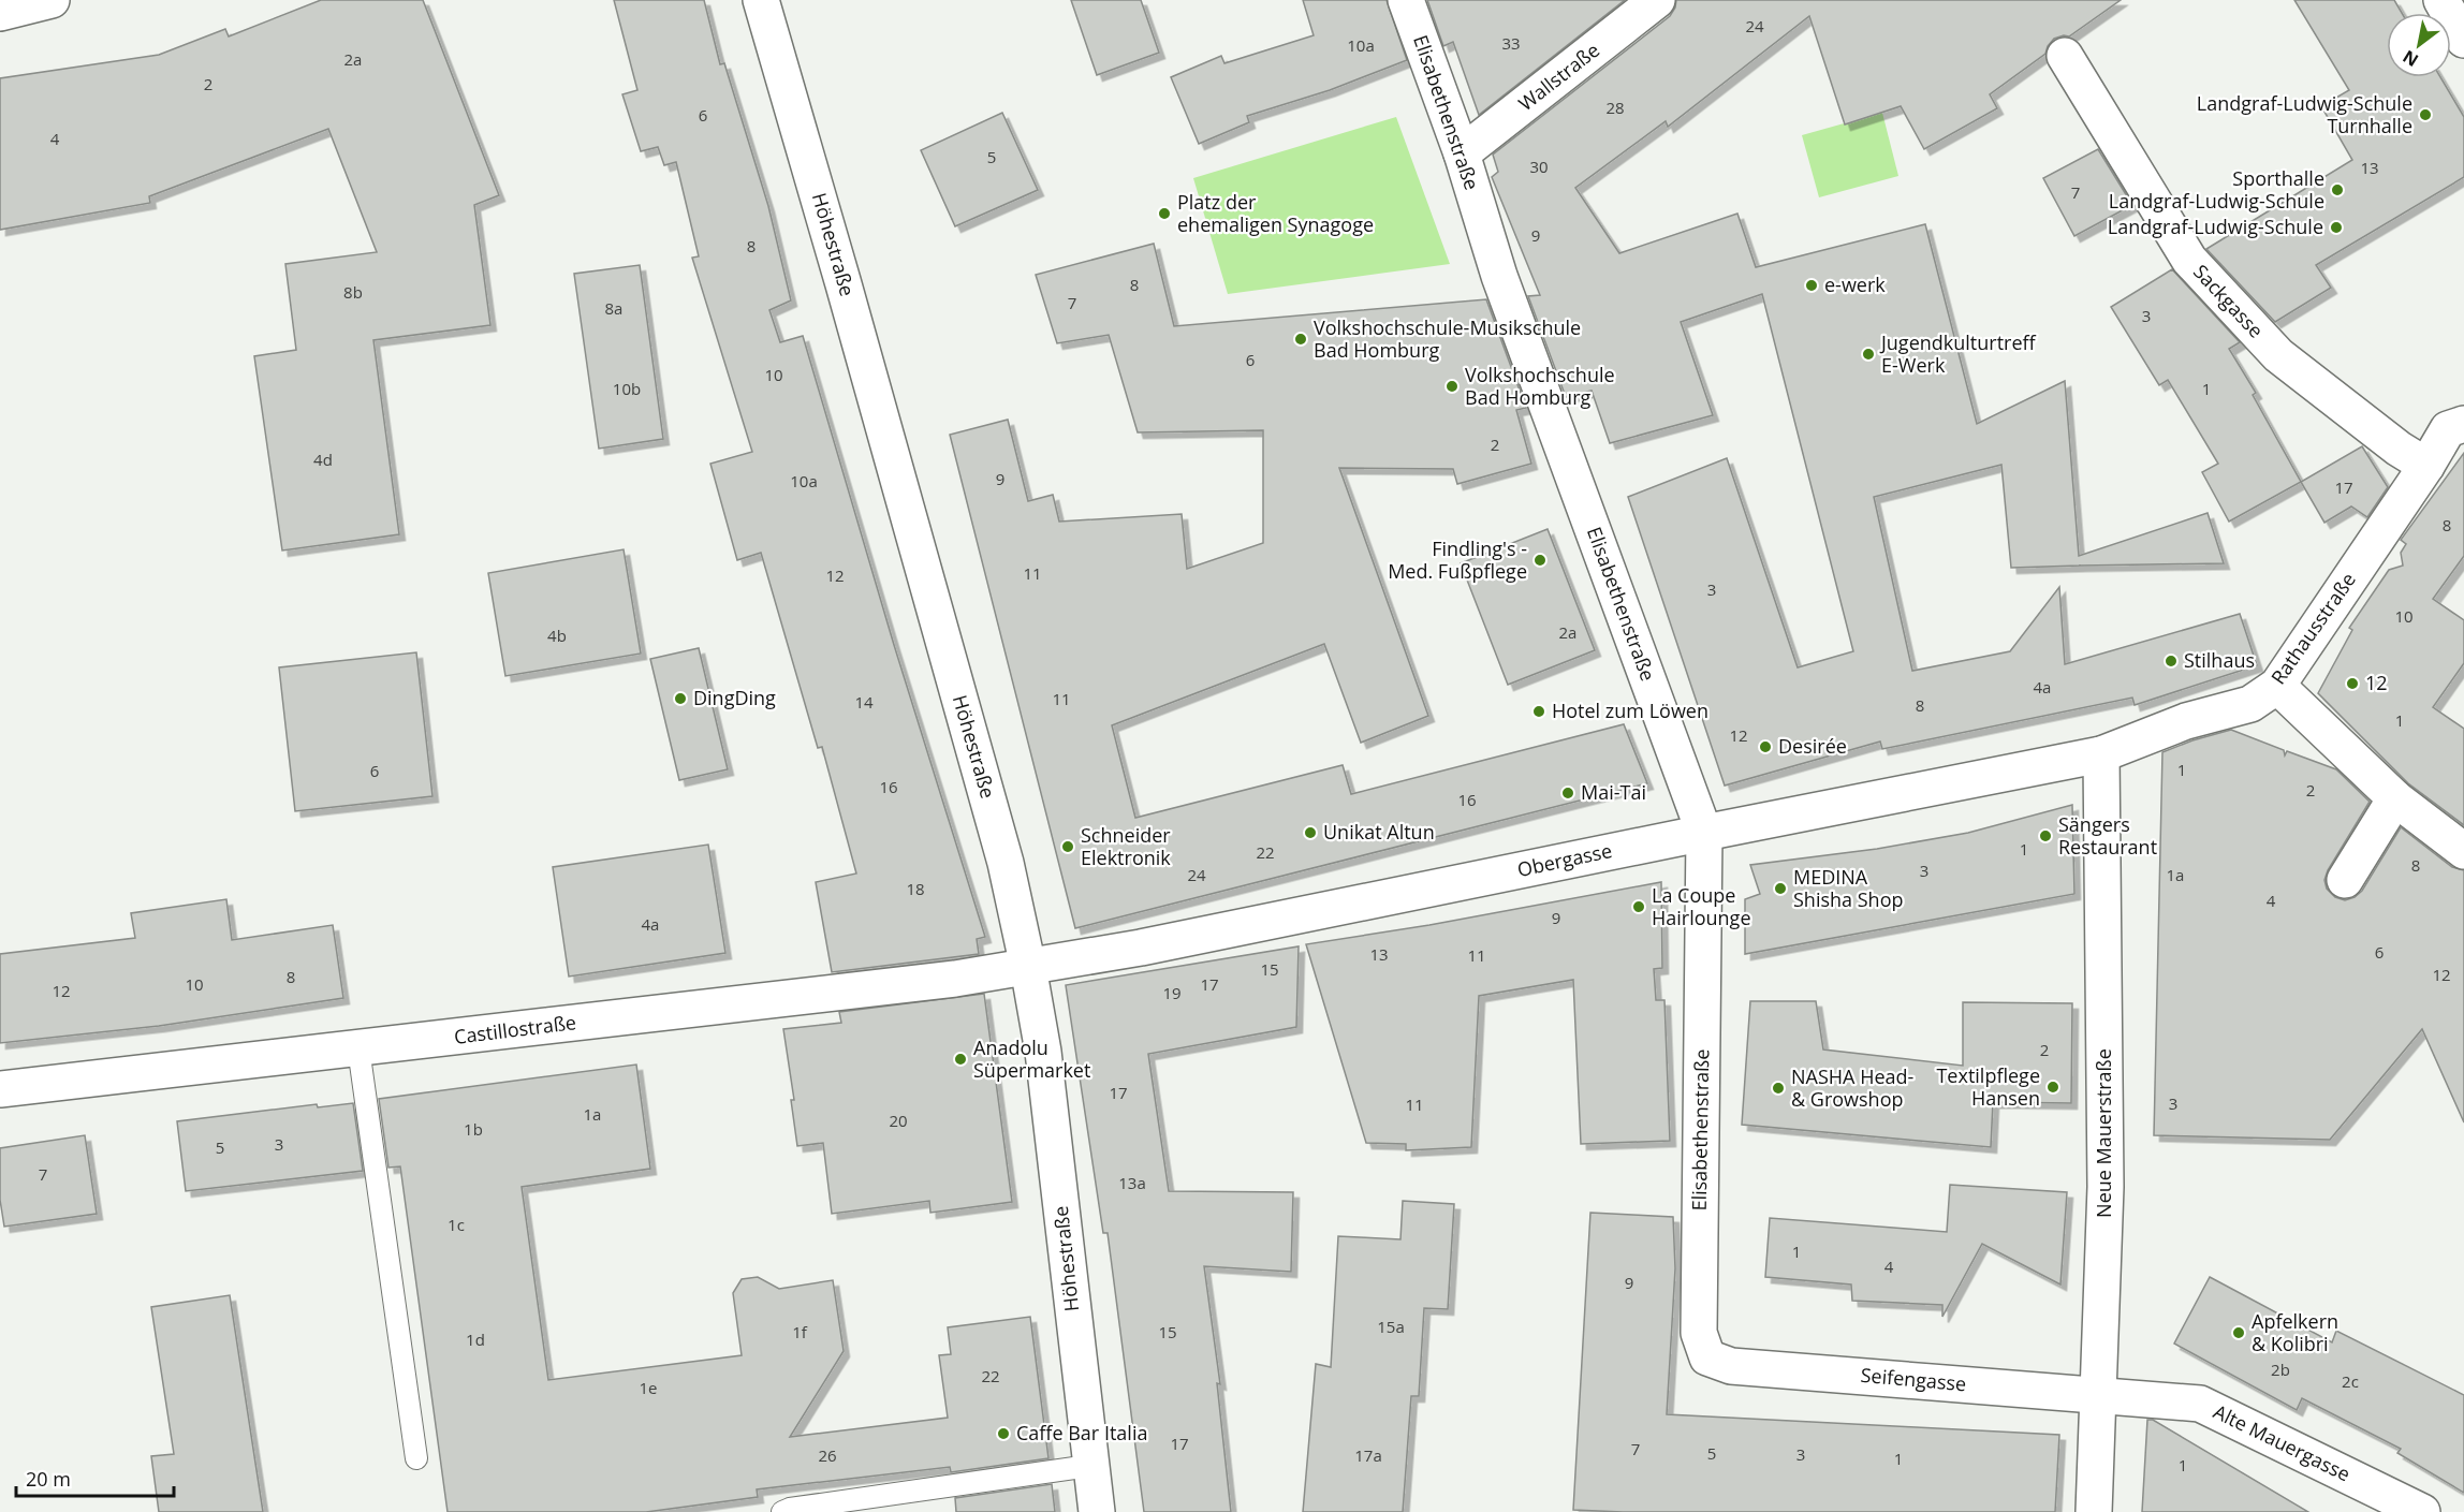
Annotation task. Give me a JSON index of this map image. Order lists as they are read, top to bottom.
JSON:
{
  "streets": {
    "street": [
      "Wallstraße",
      "Elisabethenstraße",
      "Höhestraße",
      "Sackgasse",
      "Rathausstraße",
      "Obergasse",
      "Castillostraße",
      "Neue Mauerstraße",
      "Seifengasse",
      "Alte Mauergasse"
    ]
  },
  "crossings": [
    ["Wallstraße", "Elisabethenstraße"],
    ["Elisabethenstraße", "Obergasse"],
    ["Elisabethenstraße", "Seifengasse"],
    ["Höhestraße", "Obergasse"],
    ["Höhestraße", "Castillostraße"],
    ["Sackgasse", "Rathausstraße"],
    ["Rathausstraße", "Obergasse"],
    ["Rathausstraße", "Neue Mauerstraße"],
    ["Obergasse", "Castillostraße"],
    ["Obergasse", "Neue Mauerstraße"],
    ["Neue Mauerstraße", "Seifengasse"],
    ["Neue Mauerstraße", "Alte Mauergasse"],
    ["Seifengasse", "Alte Mauergasse"]
  ],
  "places": [
    "Landgraf-Ludwig-Schule Turnhalle",
    "Sporthalle Landgraf-Ludwig-Schule",
    "Platz der ehemaligen Synagoge",
    "Landgraf-Ludwig-Schule",
    "e-werk",
    "Volkshochschule-Musikschule Bad Homburg",
    "Jugendkulturtreff E-Werk",
    "Volkshochschule Bad Homburg",
    "Findling's - Med. Fußpflege",
    "Stilhaus",
    "12",
    "DingDing",
    "Hotel zum Löwen",
    "Desirée",
    "Mai-Tai",
    "Unikat Altun",
    "Sängers Restaurant",
    "Schneider Elektronik",
    "MEDINA Shisha Shop",
    "La Coupe Hairlounge",
    "Anadolu Süpermarket",
    "Textilpflege Hansen",
    "NASHA Head- & Growshop",
    "Apfelkern & Kolibri",
    "Caffe Bar Italia"
  ],
  "house_numbers": [
    "24",
    "33",
    "10a",
    "2a",
    "2",
    "28",
    "6",
    "4",
    "5",
    "30",
    "13",
    "7",
    "9",
    "8",
    "8",
    "8b",
    "7",
    "8a",
    "3",
    "6",
    "10",
    "10b",
    "1",
    "2",
    "4d",
    "9",
    "10a",
    "17",
    "8",
    "11",
    "12",
    "3",
    "10",
    "2a",
    "4b",
    "4a",
    "11",
    "14",
    "8",
    "1",
    "12",
    "1",
    "6",
    "16",
    "2",
    "16",
    "1",
    "22",
    "8",
    "3",
    "24",
    "1a",
    "18",
    "4",
    "9",
    "4a",
    "6",
    "13",
    "11",
    "15",
    "12",
    "8",
    "10",
    "17",
    "12",
    "19",
    "2",
    "17",
    "3",
    "11",
    "1a",
    "20",
    "1b",
    "3",
    "5",
    "7",
    "13a",
    "1c",
    "1",
    "4",
    "9",
    "15a",
    "1f",
    "15",
    "1d",
    "2b",
    "22",
    "2c",
    "1e",
    "17",
    "7",
    "5",
    "3",
    "26",
    "17a",
    "1",
    "1"
  ],
  "scale_bar": "20 m",
  "north": "bottom left"
}
